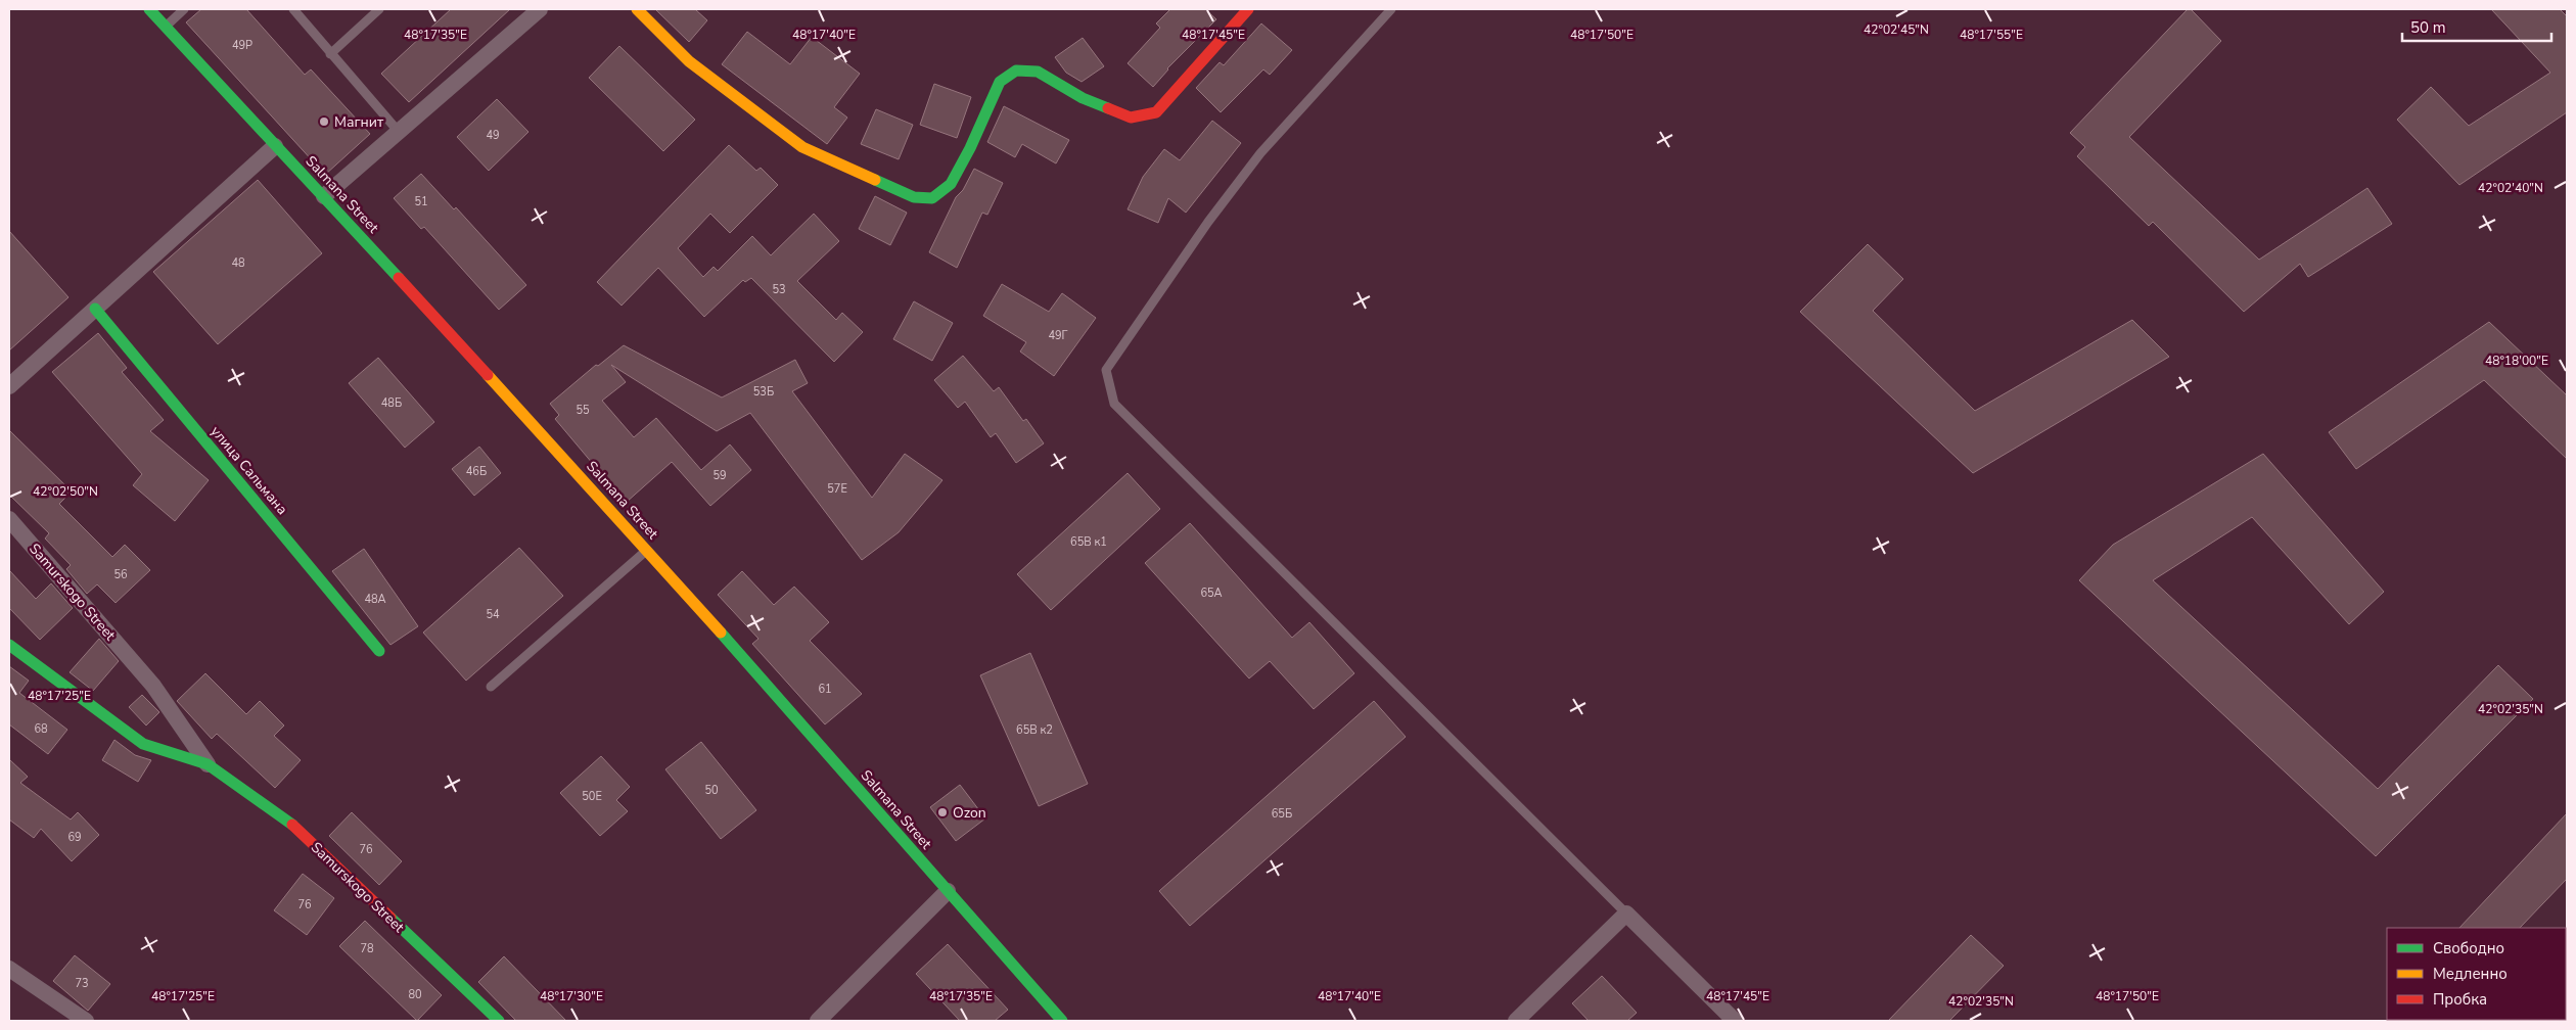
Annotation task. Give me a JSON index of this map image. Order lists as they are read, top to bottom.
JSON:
{
  "streets": {
    "street": ["Salmana Street", "улица Сальмана", "Samurskogo Street"]
  },
  "places": ["Магнит", "Ozon"],
  "house_numbers": [
    "49Р",
    "49",
    "51",
    "48",
    "53",
    "49Г",
    "53Б",
    "48Б",
    "55",
    "46Б",
    "59",
    "57Е",
    "65В к1",
    "56",
    "65А",
    "48А",
    "54",
    "61",
    "68",
    "65В к2",
    "50",
    "50Е",
    "65Б",
    "69",
    "76",
    "76",
    "78",
    "73",
    "80"
  ],
  "legend": ["Свободно", "Медленно", "Пробка"],
  "scale_bar": "50 m",
  "coordinates": [
    "42°02'45\"N",
    "48°17'35\"E",
    "48°17'40\"E",
    "48°17'45\"E",
    "48°17'50\"E",
    "48°17'55\"E",
    "42°02'40\"N",
    "48°18'00\"E",
    "42°02'50\"N",
    "48°17'25\"E",
    "42°02'35\"N",
    "48°17'30\"E"
  ]
}
